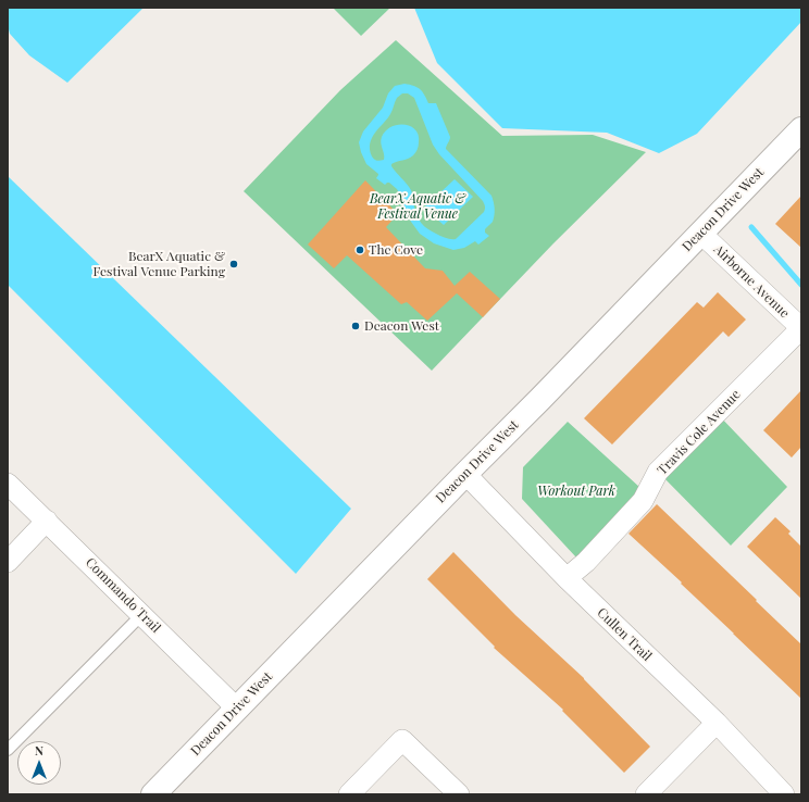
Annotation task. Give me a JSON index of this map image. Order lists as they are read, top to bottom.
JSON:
{
  "streets": {
    "street": [
      "Deacon Drive West",
      "Airborne Avenue",
      "Travis Cole Avenue",
      "Commando Trail",
      "Cullen Trail"
    ]
  },
  "crossings": [
    ["Deacon Drive West", "Airborne Avenue"],
    ["Deacon Drive West", "Commando Trail"],
    ["Deacon Drive West", "Cullen Trail"],
    ["Airborne Avenue", "Travis Cole Avenue"],
    ["Travis Cole Avenue", "Cullen Trail"]
  ],
  "parks": ["BearX Aquatic & Festival Venue", "Workout Park"],
  "places": ["The Cove", "BearX Aquatic & Festival Venue Parking", "Deacon West"],
  "north": "top"
}
